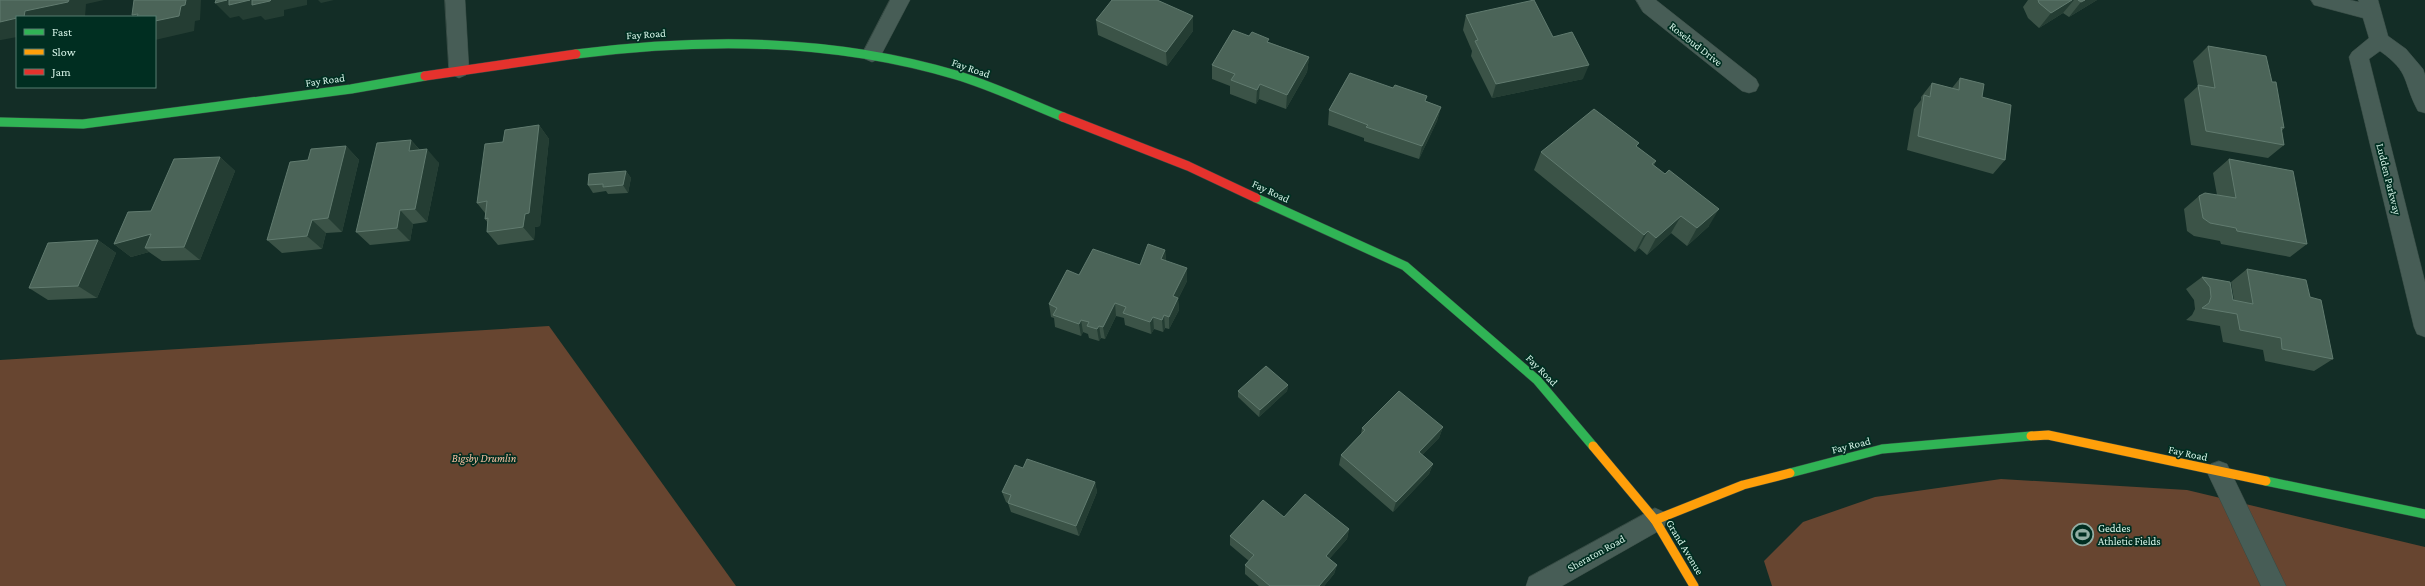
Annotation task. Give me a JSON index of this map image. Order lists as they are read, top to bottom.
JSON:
{
  "streets": {
    "street": [
      "Fay Road",
      "Rosebud Drive",
      "Ludden Parkway",
      "Grand Avenue",
      "Sheraton Road"
    ]
  },
  "crossings": [
    ["Fay Road", "Grand Avenue"],
    ["Fay Road", "Sheraton Road"],
    ["Grand Avenue", "Sheraton Road"]
  ],
  "parks": ["Bigsby Drumlin"],
  "places": {
    "sports": ["Geddes Athletic Fields"]
  },
  "legend": ["Fast", "Slow", "Jam"]
}
